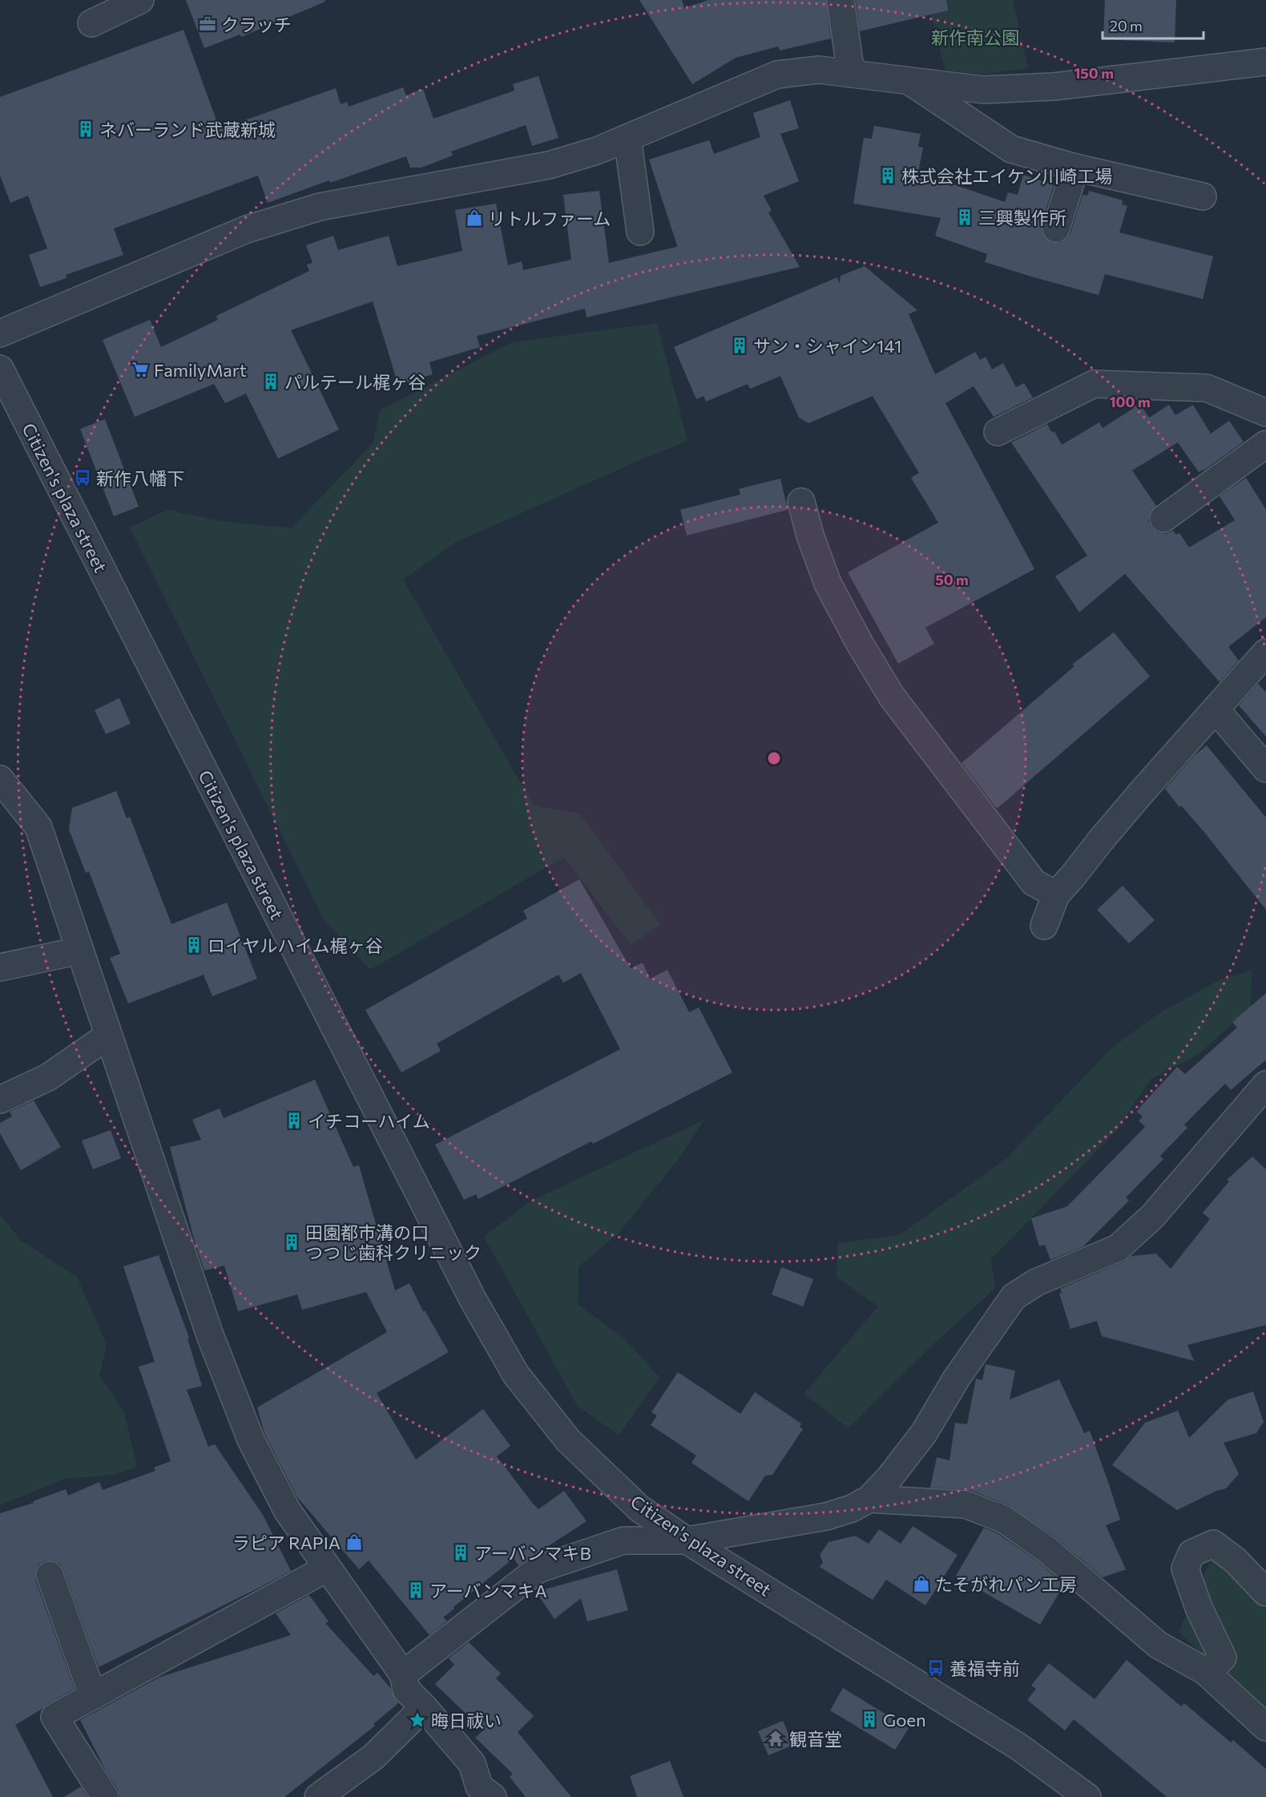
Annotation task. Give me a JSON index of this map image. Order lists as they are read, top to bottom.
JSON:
{
  "streets": {
    "street": ["Citizen's plaza street"]
  },
  "parks": ["新作南公園"],
  "places": {
    "office": ["クラッチ"],
    "building": [
      "ネバーランド武蔵新城",
      "株式会社エイケン川崎工場",
      "三興製作所",
      "サン・シャイン141",
      "パルテール梶ヶ谷",
      "ロイヤルハイム梶ヶ谷",
      "イチコーハイム",
      "田園都市溝の口 つつじ歯科クリニック",
      "アーバンマキB",
      "アーバンマキA",
      "Goen"
    ],
    "shop": ["リトルファーム", "ラピア RAPIA", "たそがれパン工房"],
    "supermarket": ["FamilyMart"],
    "bus stop": ["新作八幡下", "養福寺前"],
    "place": ["晦日祓い"],
    "temple": ["観音堂"]
  },
  "scale_bar": "20 m",
  "rings": ["150 m", "100 m", "50 m"]
}
